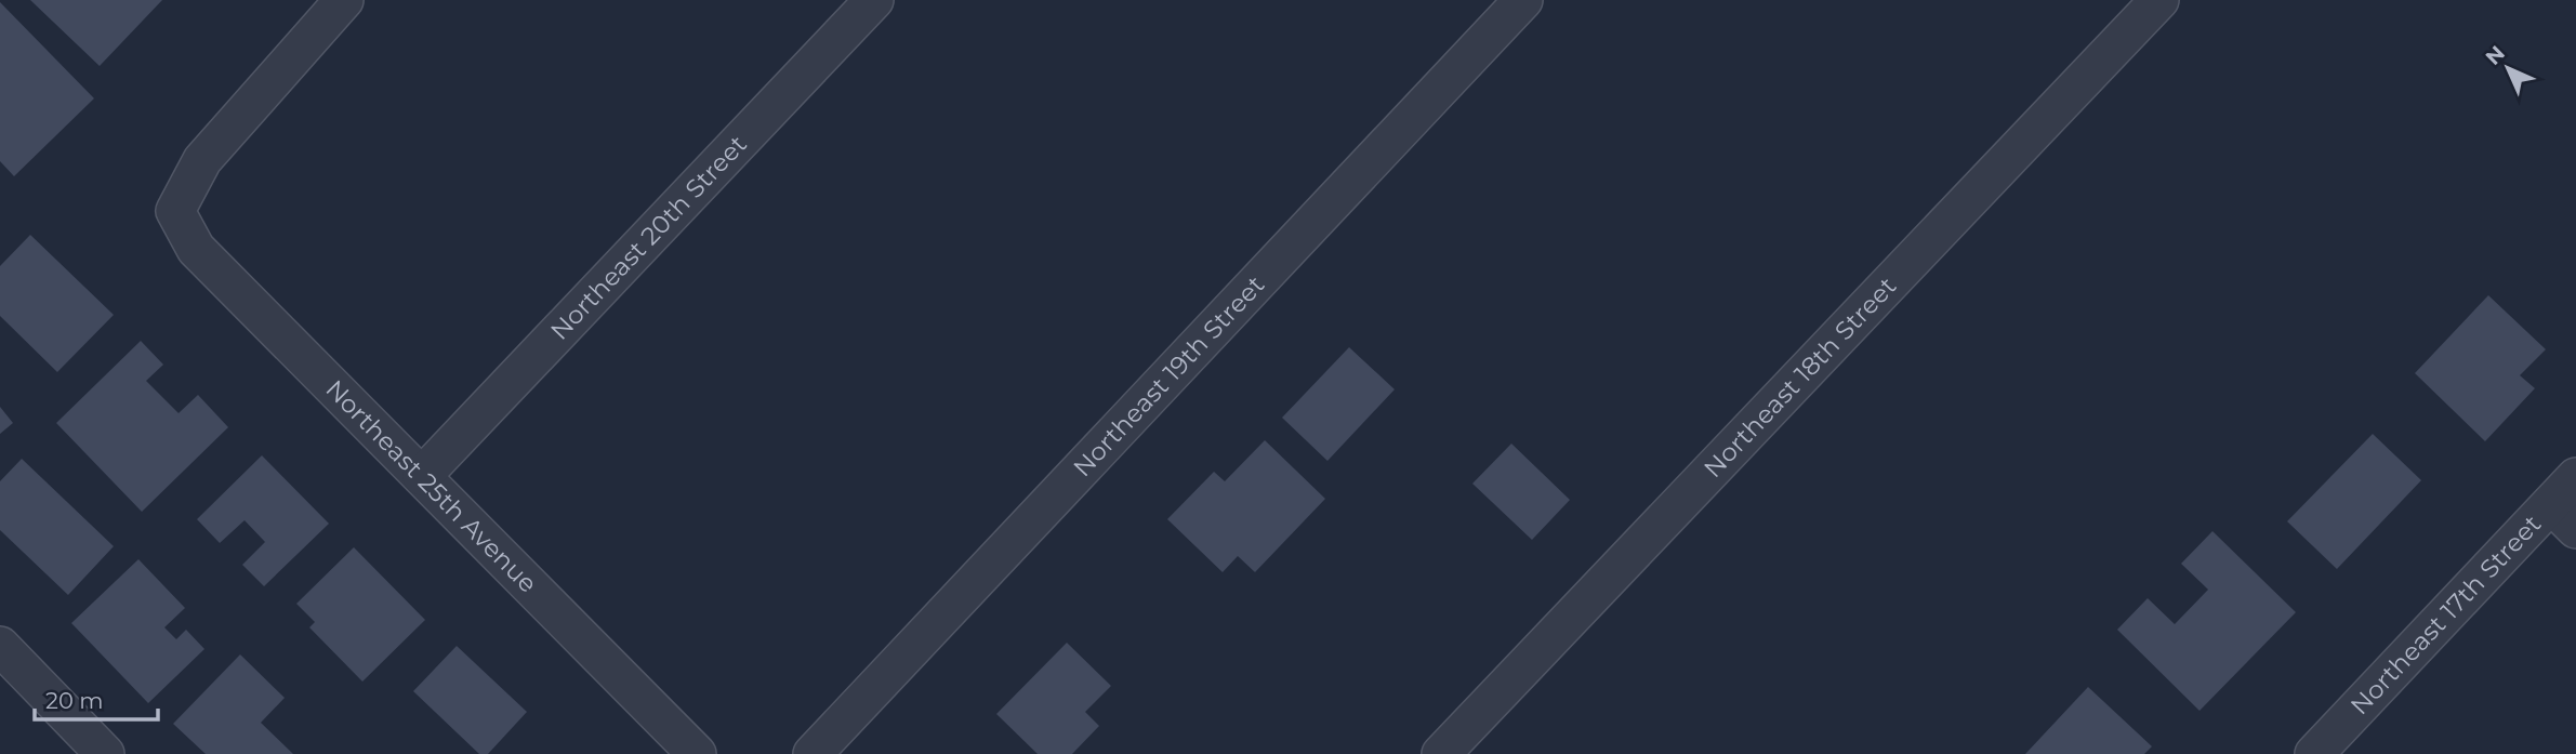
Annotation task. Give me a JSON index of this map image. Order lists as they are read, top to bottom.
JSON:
{
  "streets": {
    "street": [
      "Northeast 20th Street",
      "Northeast 19th Street",
      "Northeast 18th Street",
      "Northeast 25th Avenue",
      "Northeast 17th Street"
    ]
  },
  "crossings": [
    ["Northeast 20th Street", "Northeast 25th Avenue"]
  ],
  "scale_bar": "20 m",
  "north": "top left"
}
